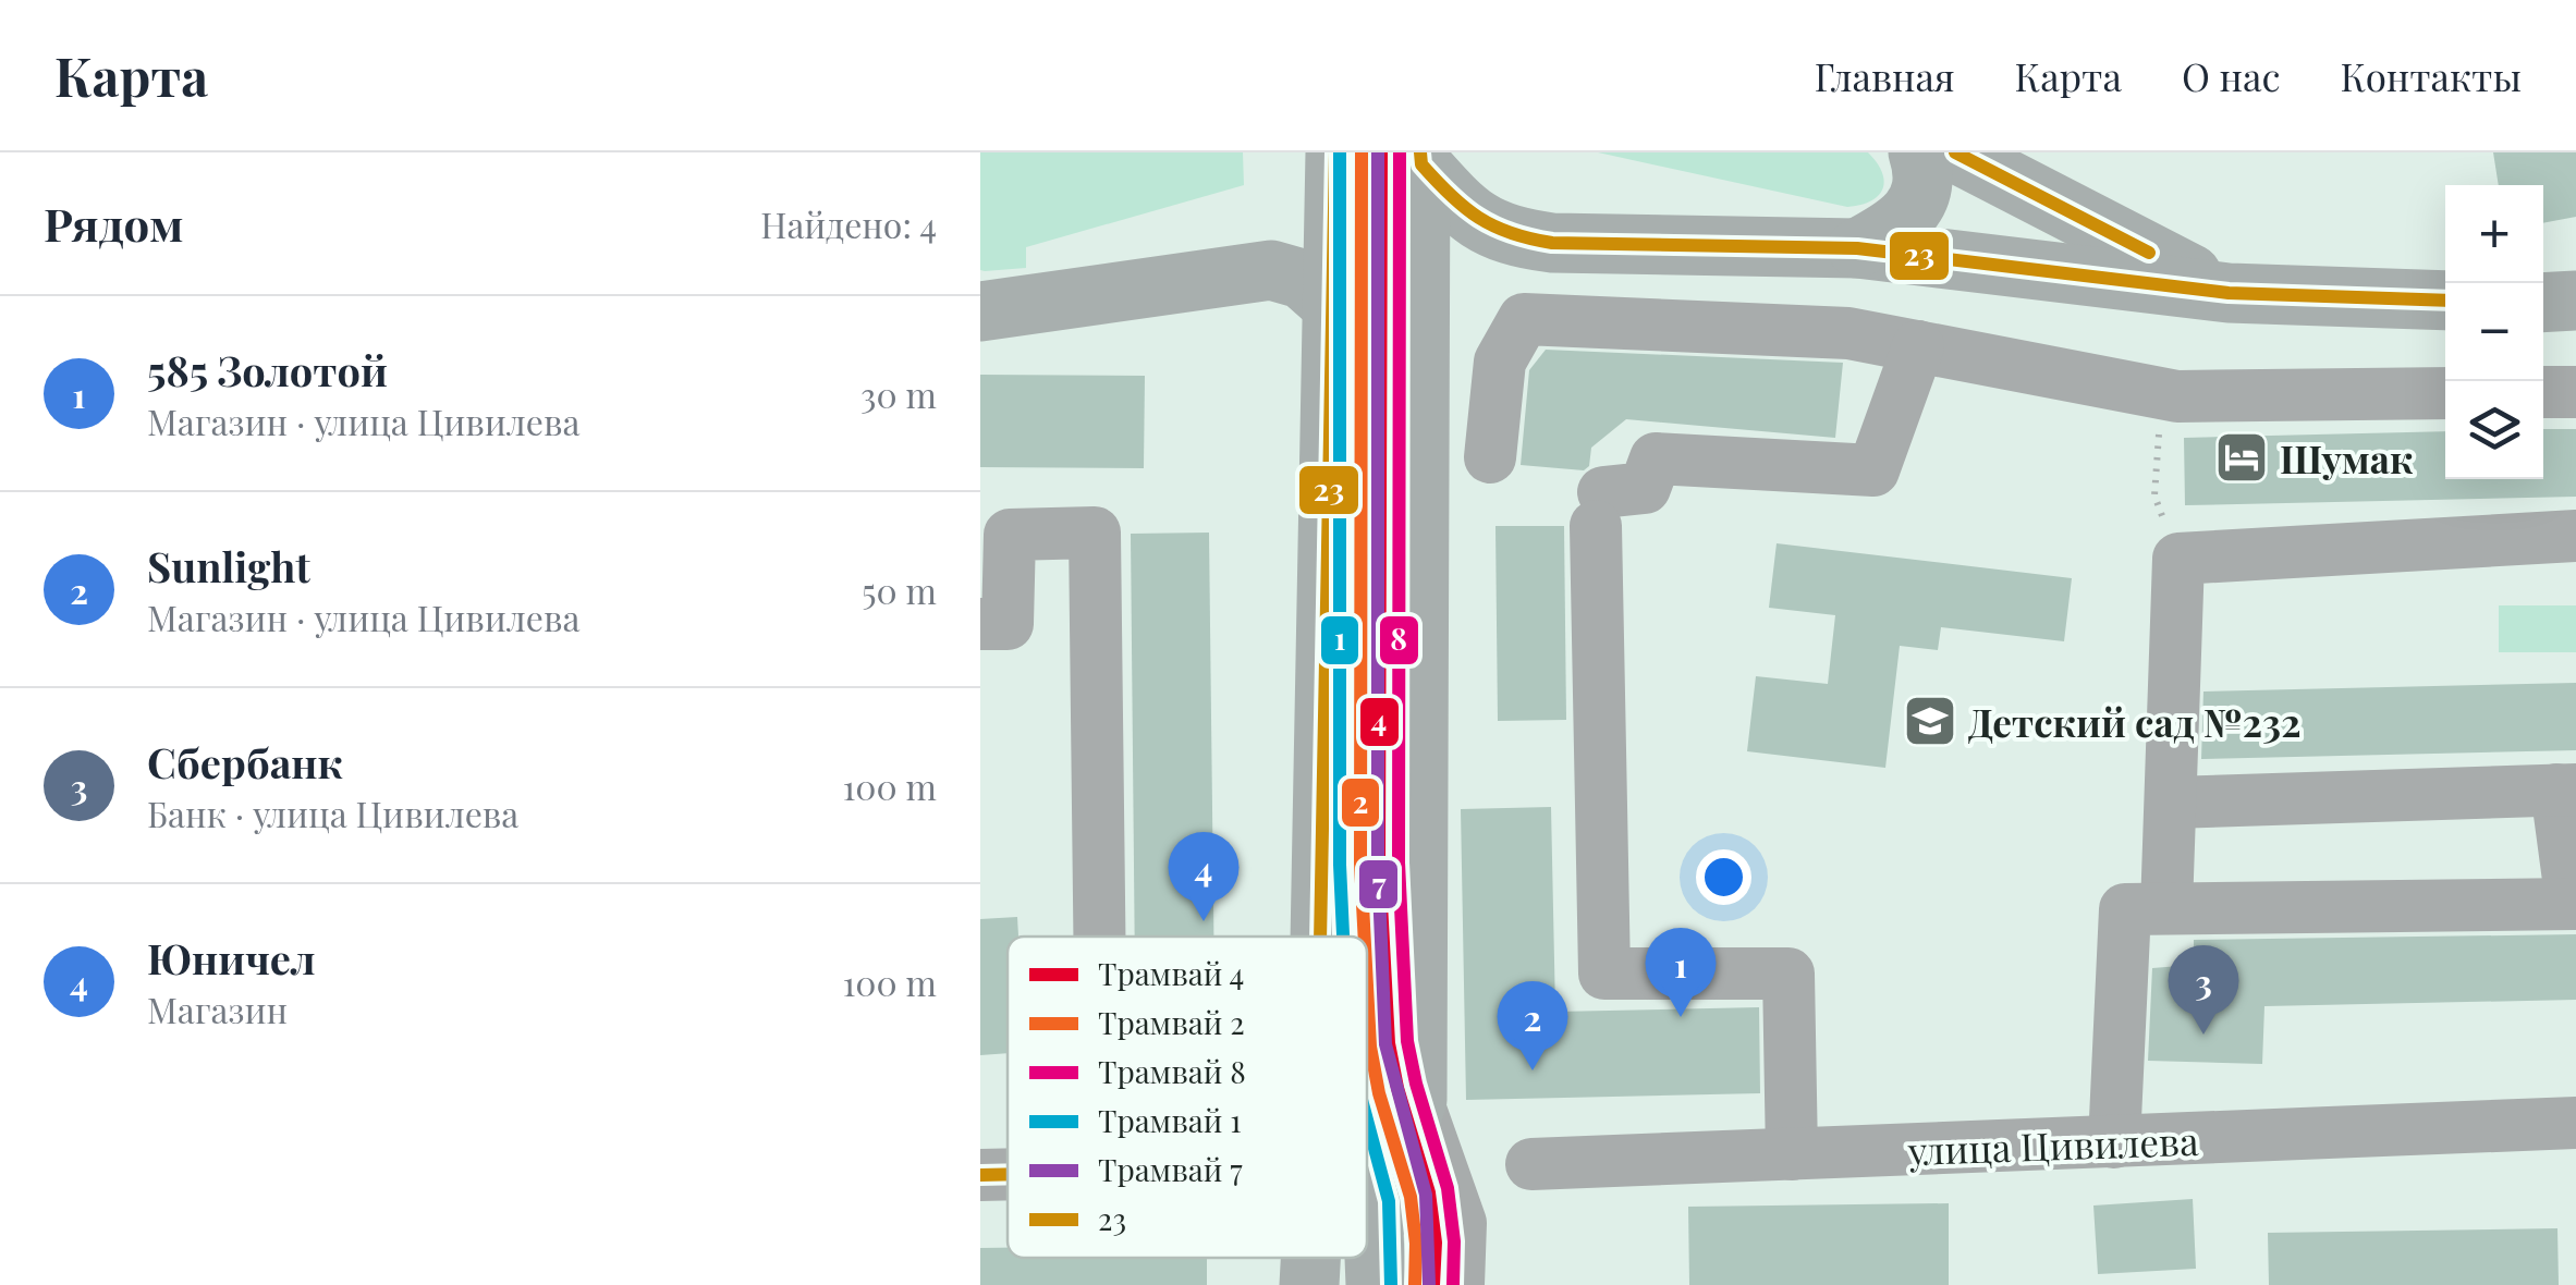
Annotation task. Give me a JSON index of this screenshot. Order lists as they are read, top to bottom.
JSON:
{
  "streets": {
    "street": ["улица Цивилева"]
  },
  "places": {
    "hotel": ["Шумак"],
    "school or university": ["Детский сад №232"]
  },
  "lines": [
    "tram line 4",
    "tram line 2",
    "tram line 8",
    "tram line 1",
    "tram line 7",
    "transit line 23"
  ],
  "legend": [
    "Трамвай 4",
    "Трамвай 2",
    "Трамвай 8",
    "Трамвай 1",
    "Трамвай 7",
    "23"
  ],
  "page": {
    "header": "Карта",
    "nav": [
      "Главная",
      "Карта",
      "О нас",
      "Контакты"
    ],
    "heading": ["Рядом", "Найдено: 4"],
    "map_buttons": ["+", "−"],
    "list": [
      {
        "mark": "1",
        "name": "585 Золотой",
        "note": "Магазин · улица Цивилева",
        "value": "30 m"
      },
      {
        "mark": "2",
        "name": "Sunlight",
        "note": "Магазин · улица Цивилева",
        "value": "50 m"
      },
      {
        "mark": "3",
        "name": "Сбербанк",
        "note": "Банк · улица Цивилева",
        "value": "100 m"
      },
      {
        "mark": "4",
        "name": "Юничел",
        "note": "Магазин",
        "value": "100 m"
      }
    ],
    "pins": [
      "4",
      "1",
      "3",
      "2"
    ]
  }
}
